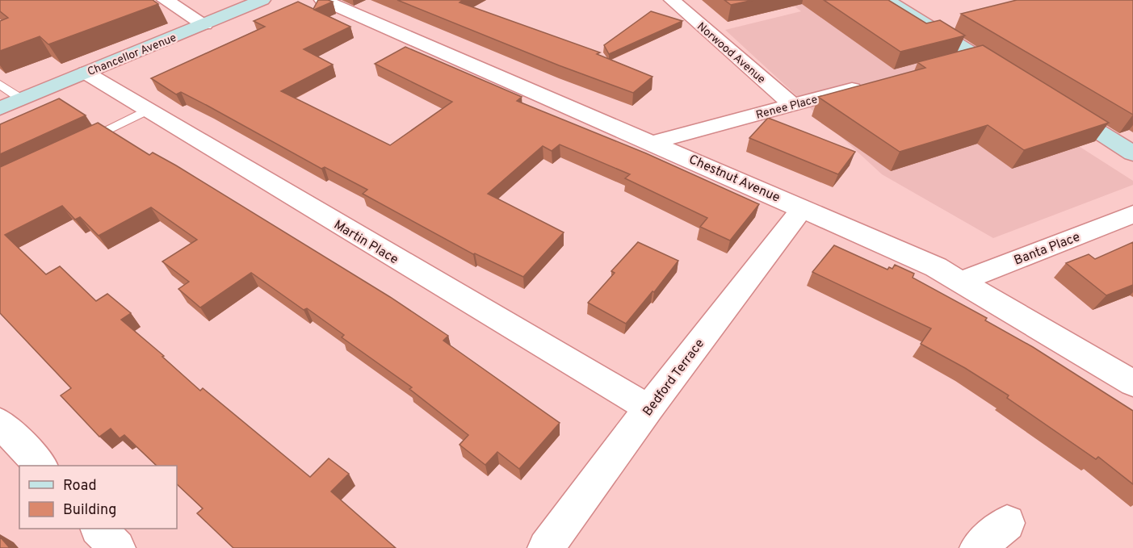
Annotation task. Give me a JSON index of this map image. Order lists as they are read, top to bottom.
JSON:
{
  "streets": {
    "main road": ["Chancellor Avenue"],
    "street": [
      "Norwood Avenue",
      "Renee Place",
      "Chestnut Avenue",
      "Martin Place",
      "Banta Place",
      "Bedford Terrace"
    ]
  },
  "crossings": [
    ["Norwood Avenue", "Renee Place"],
    ["Chancellor Avenue", "Martin Place"],
    ["Renee Place", "Chestnut Avenue"],
    ["Chestnut Avenue", "Banta Place"],
    ["Chestnut Avenue", "Bedford Terrace"],
    ["Martin Place", "Bedford Terrace"]
  ],
  "legend": ["Road", "Building"]
}
